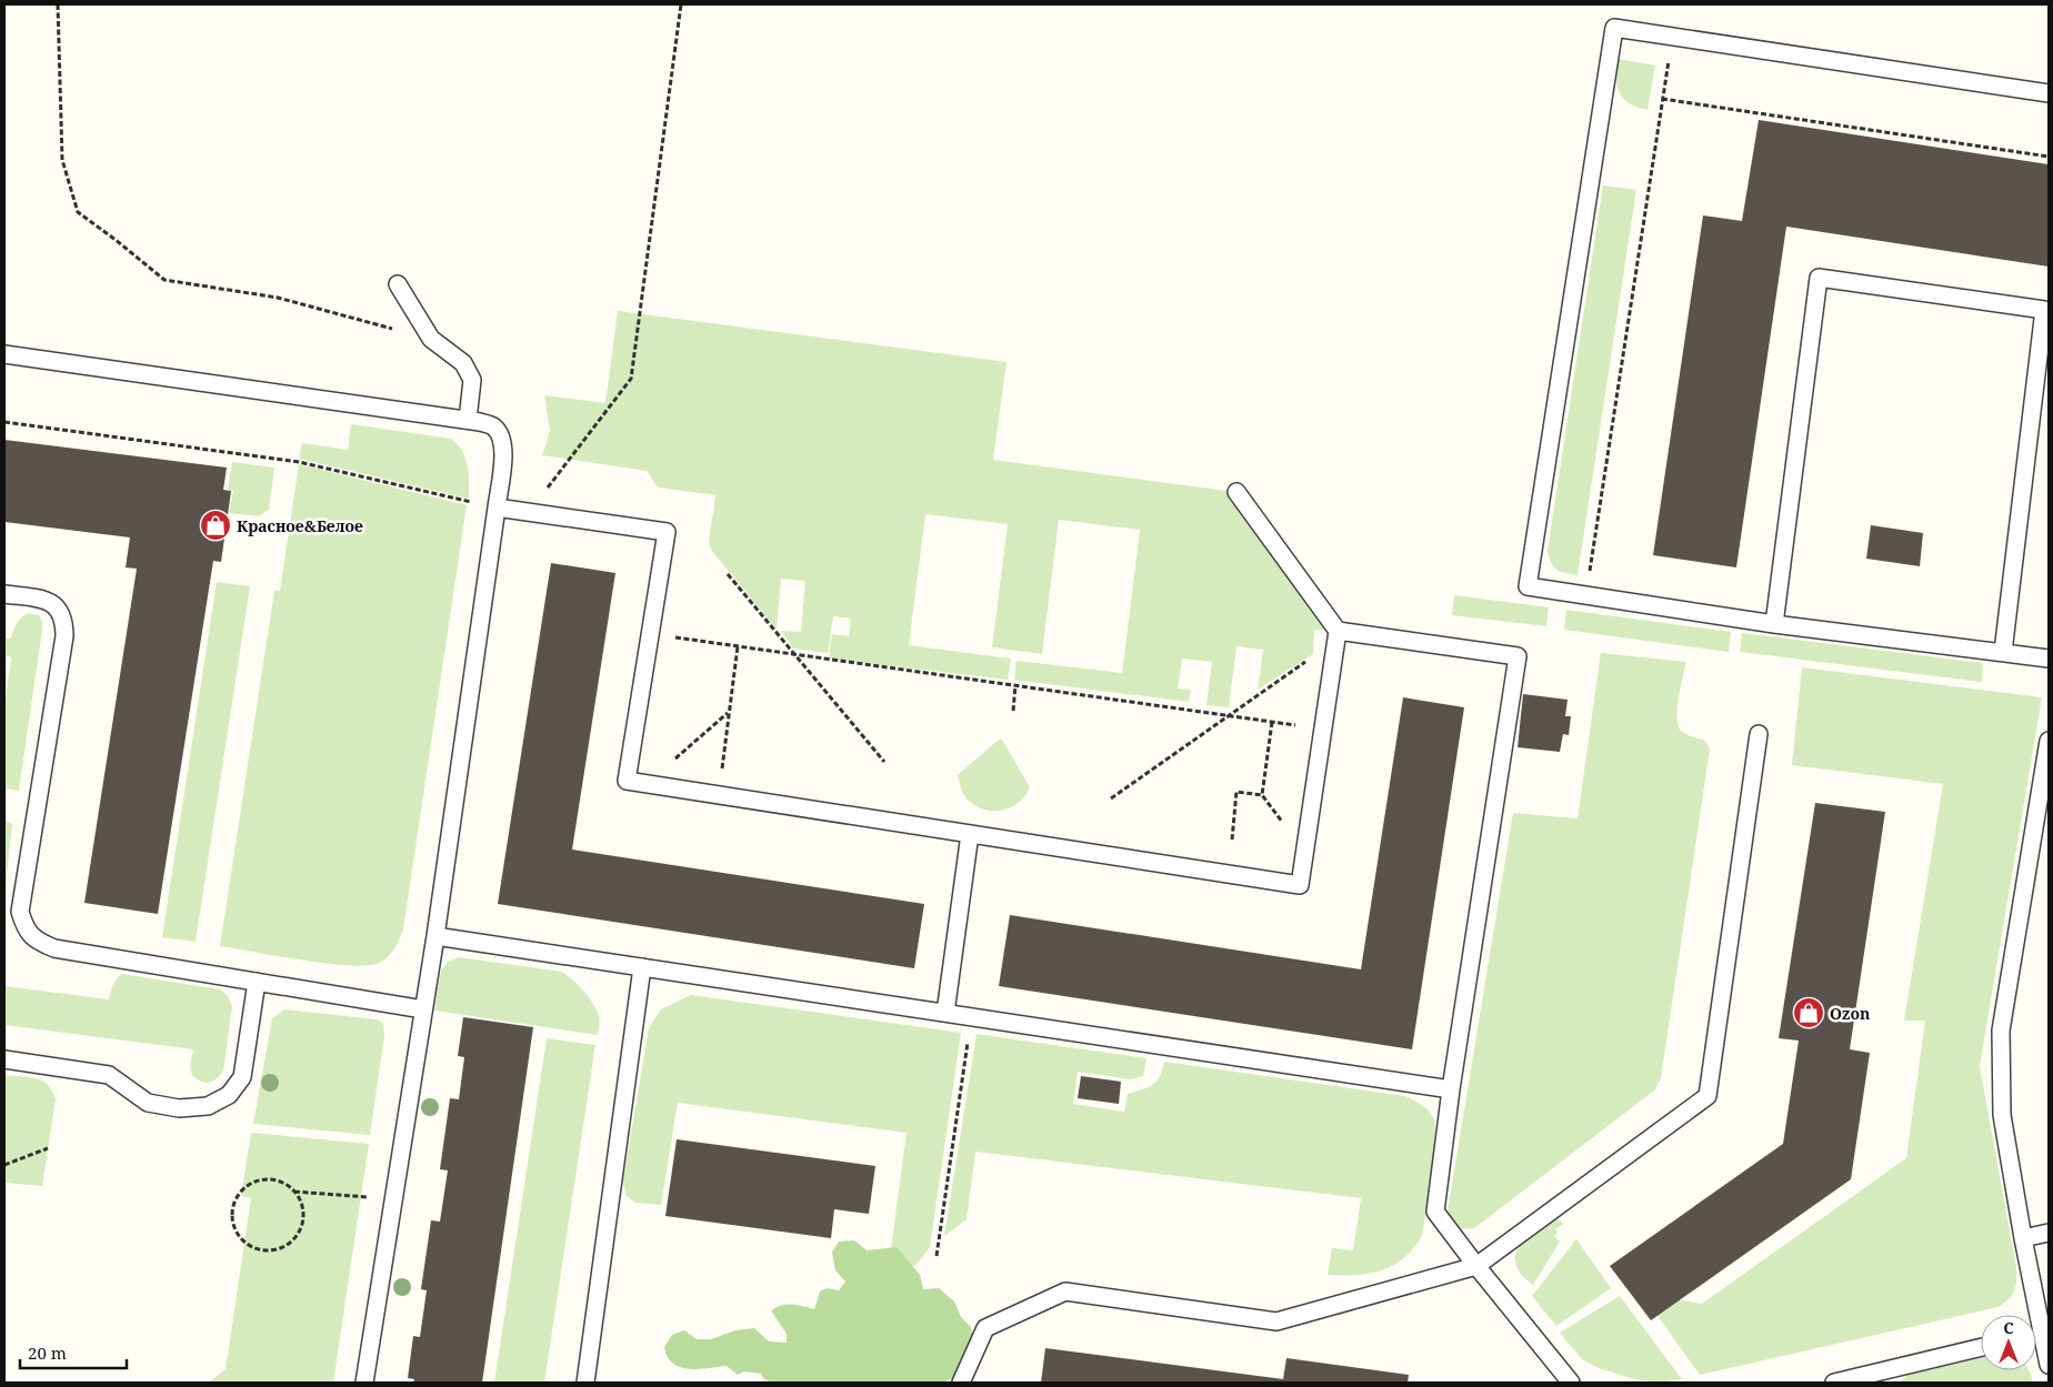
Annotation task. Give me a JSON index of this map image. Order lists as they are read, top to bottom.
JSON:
{
  "places": {
    "shop": ["Красное&Белое", "Ozon"]
  },
  "scale_bar": "20 m",
  "north": "top"
}
